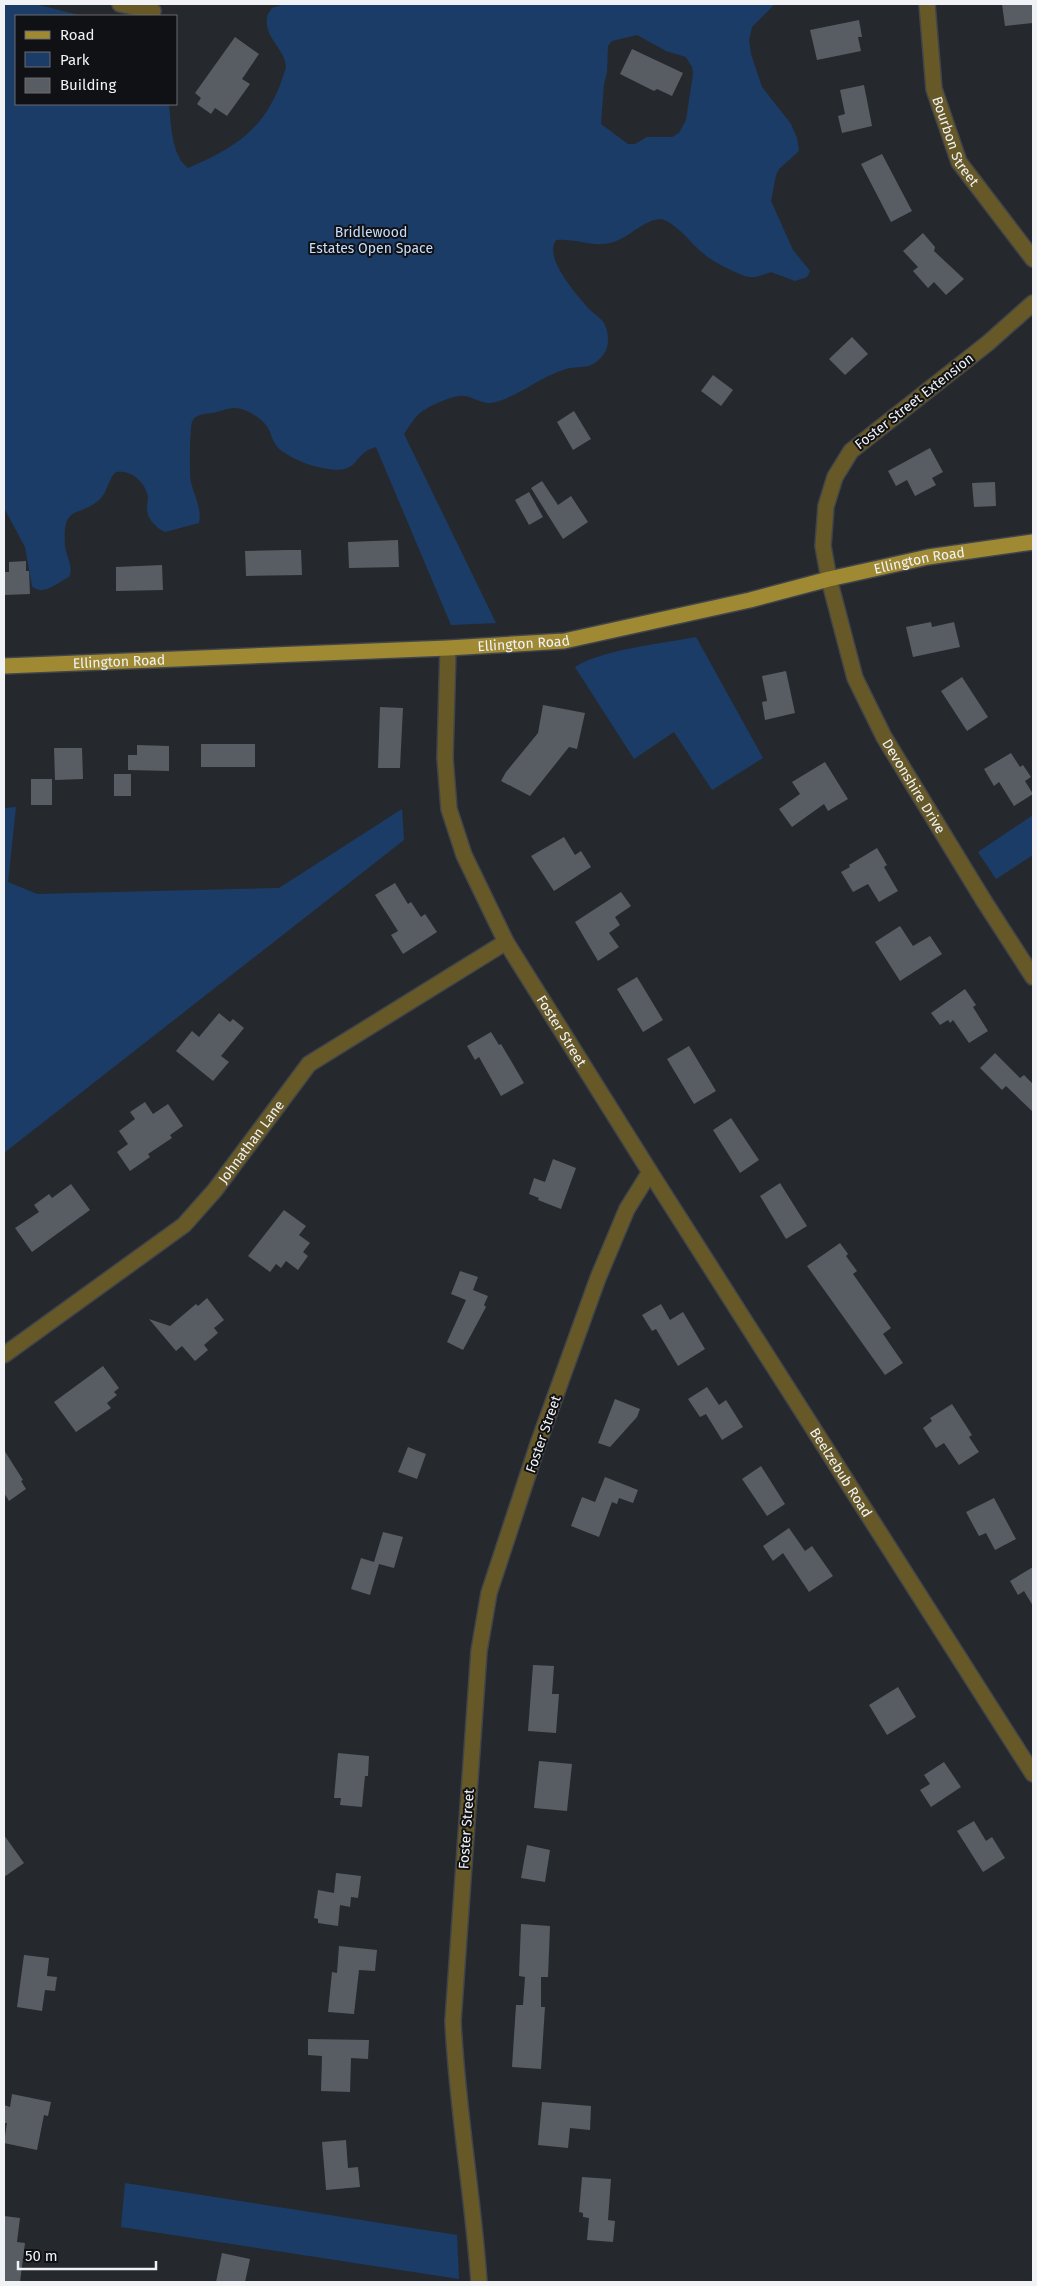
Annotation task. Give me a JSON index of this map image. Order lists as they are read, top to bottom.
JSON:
{
  "streets": {
    "main road": ["Ellington Road"],
    "street": [
      "Bourbon Street",
      "Foster Street Extension",
      "Devonshire Drive",
      "Foster Street",
      "Johnathan Lane",
      "Beelzebub Road"
    ]
  },
  "crossings": [
    ["Foster Street Extension", "Ellington Road"],
    ["Foster Street Extension", "Devonshire Drive"],
    ["Ellington Road", "Devonshire Drive"],
    ["Ellington Road", "Foster Street"],
    ["Foster Street", "Johnathan Lane"],
    ["Foster Street", "Beelzebub Road"]
  ],
  "parks": ["Bridlewood Estates Open Space"],
  "legend": ["Road", "Park", "Building"],
  "scale_bar": "50 m"
}
